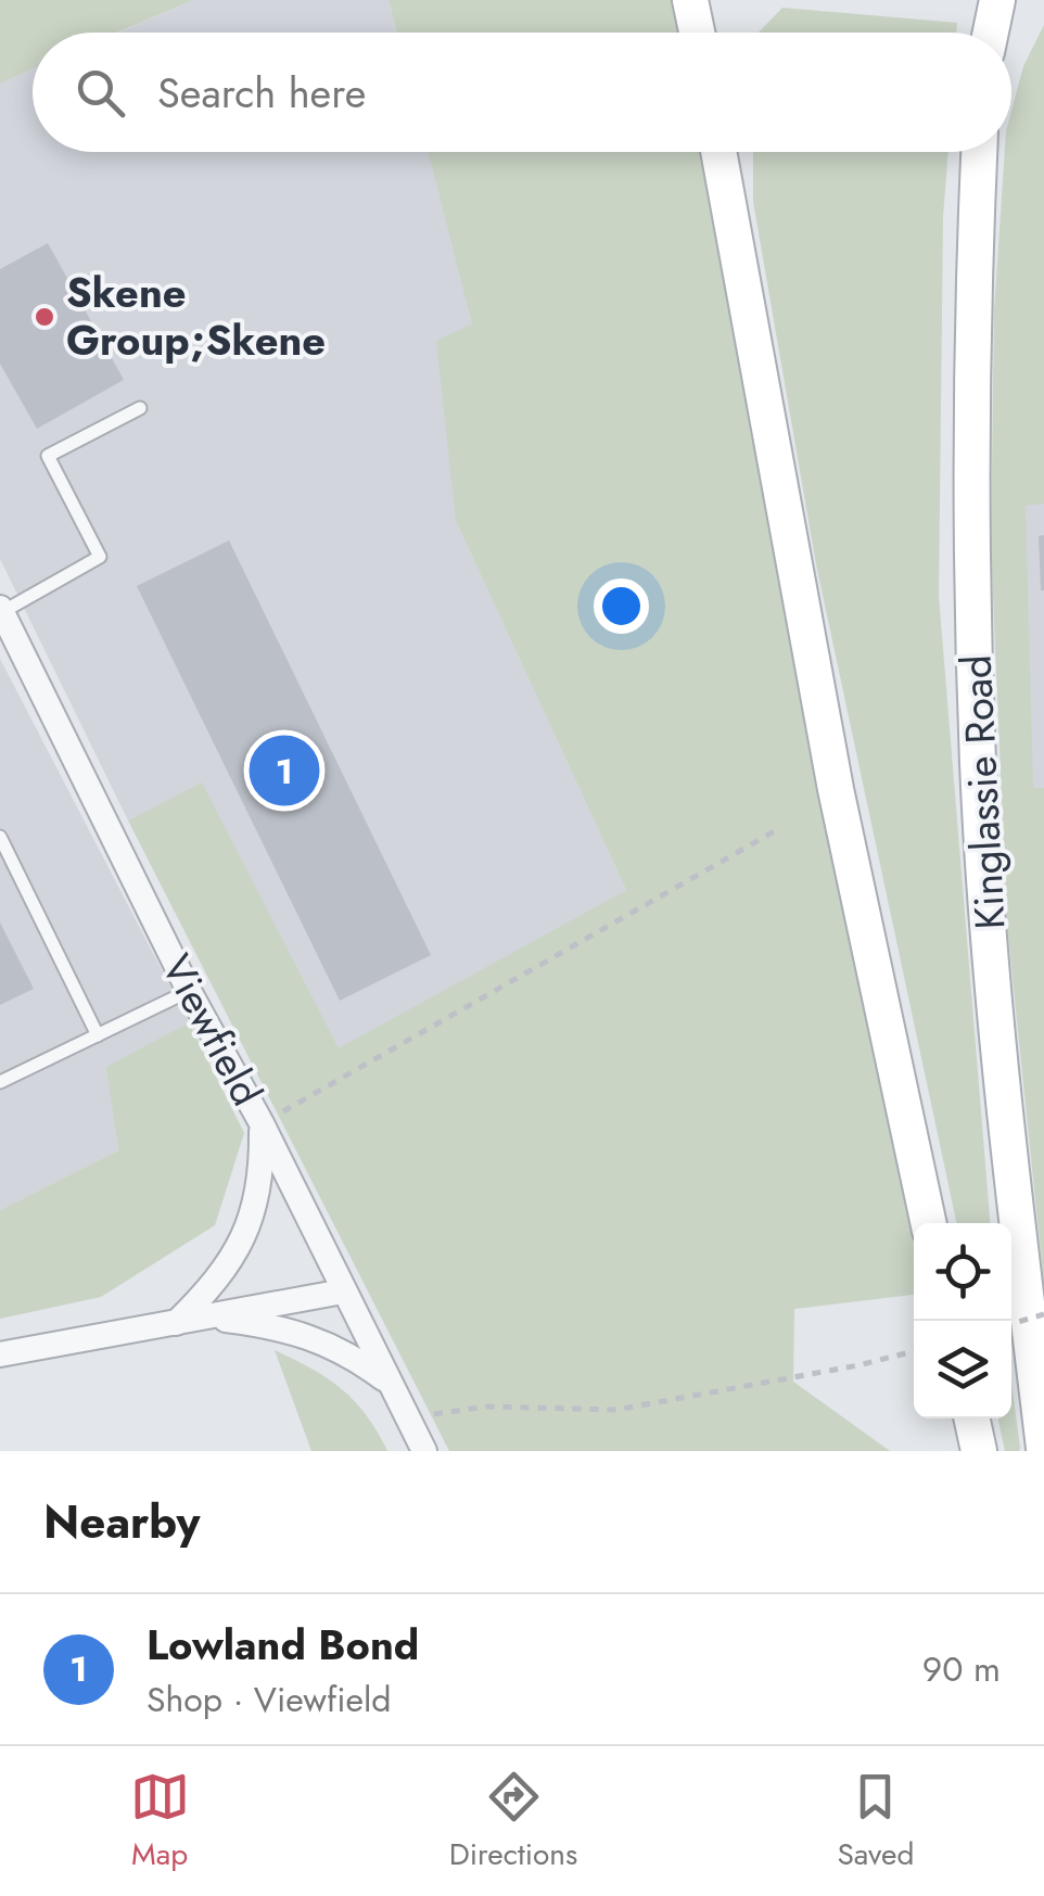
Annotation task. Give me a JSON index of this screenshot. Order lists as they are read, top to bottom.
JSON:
{
  "streets": {
    "main road": ["Kinglassie Road"],
    "street": ["Viewfield"]
  },
  "places": ["Skene Group;Skene"],
  "page": {
    "search": "Search here",
    "pins": "1",
    "heading": "Nearby",
    "list": [
      {
        "mark": "1",
        "name": "Lowland Bond",
        "note": "Shop · Viewfield",
        "value": "90 m"
      }
    ],
    "nav": ["Map", "Directions", "Saved"]
  }
}
